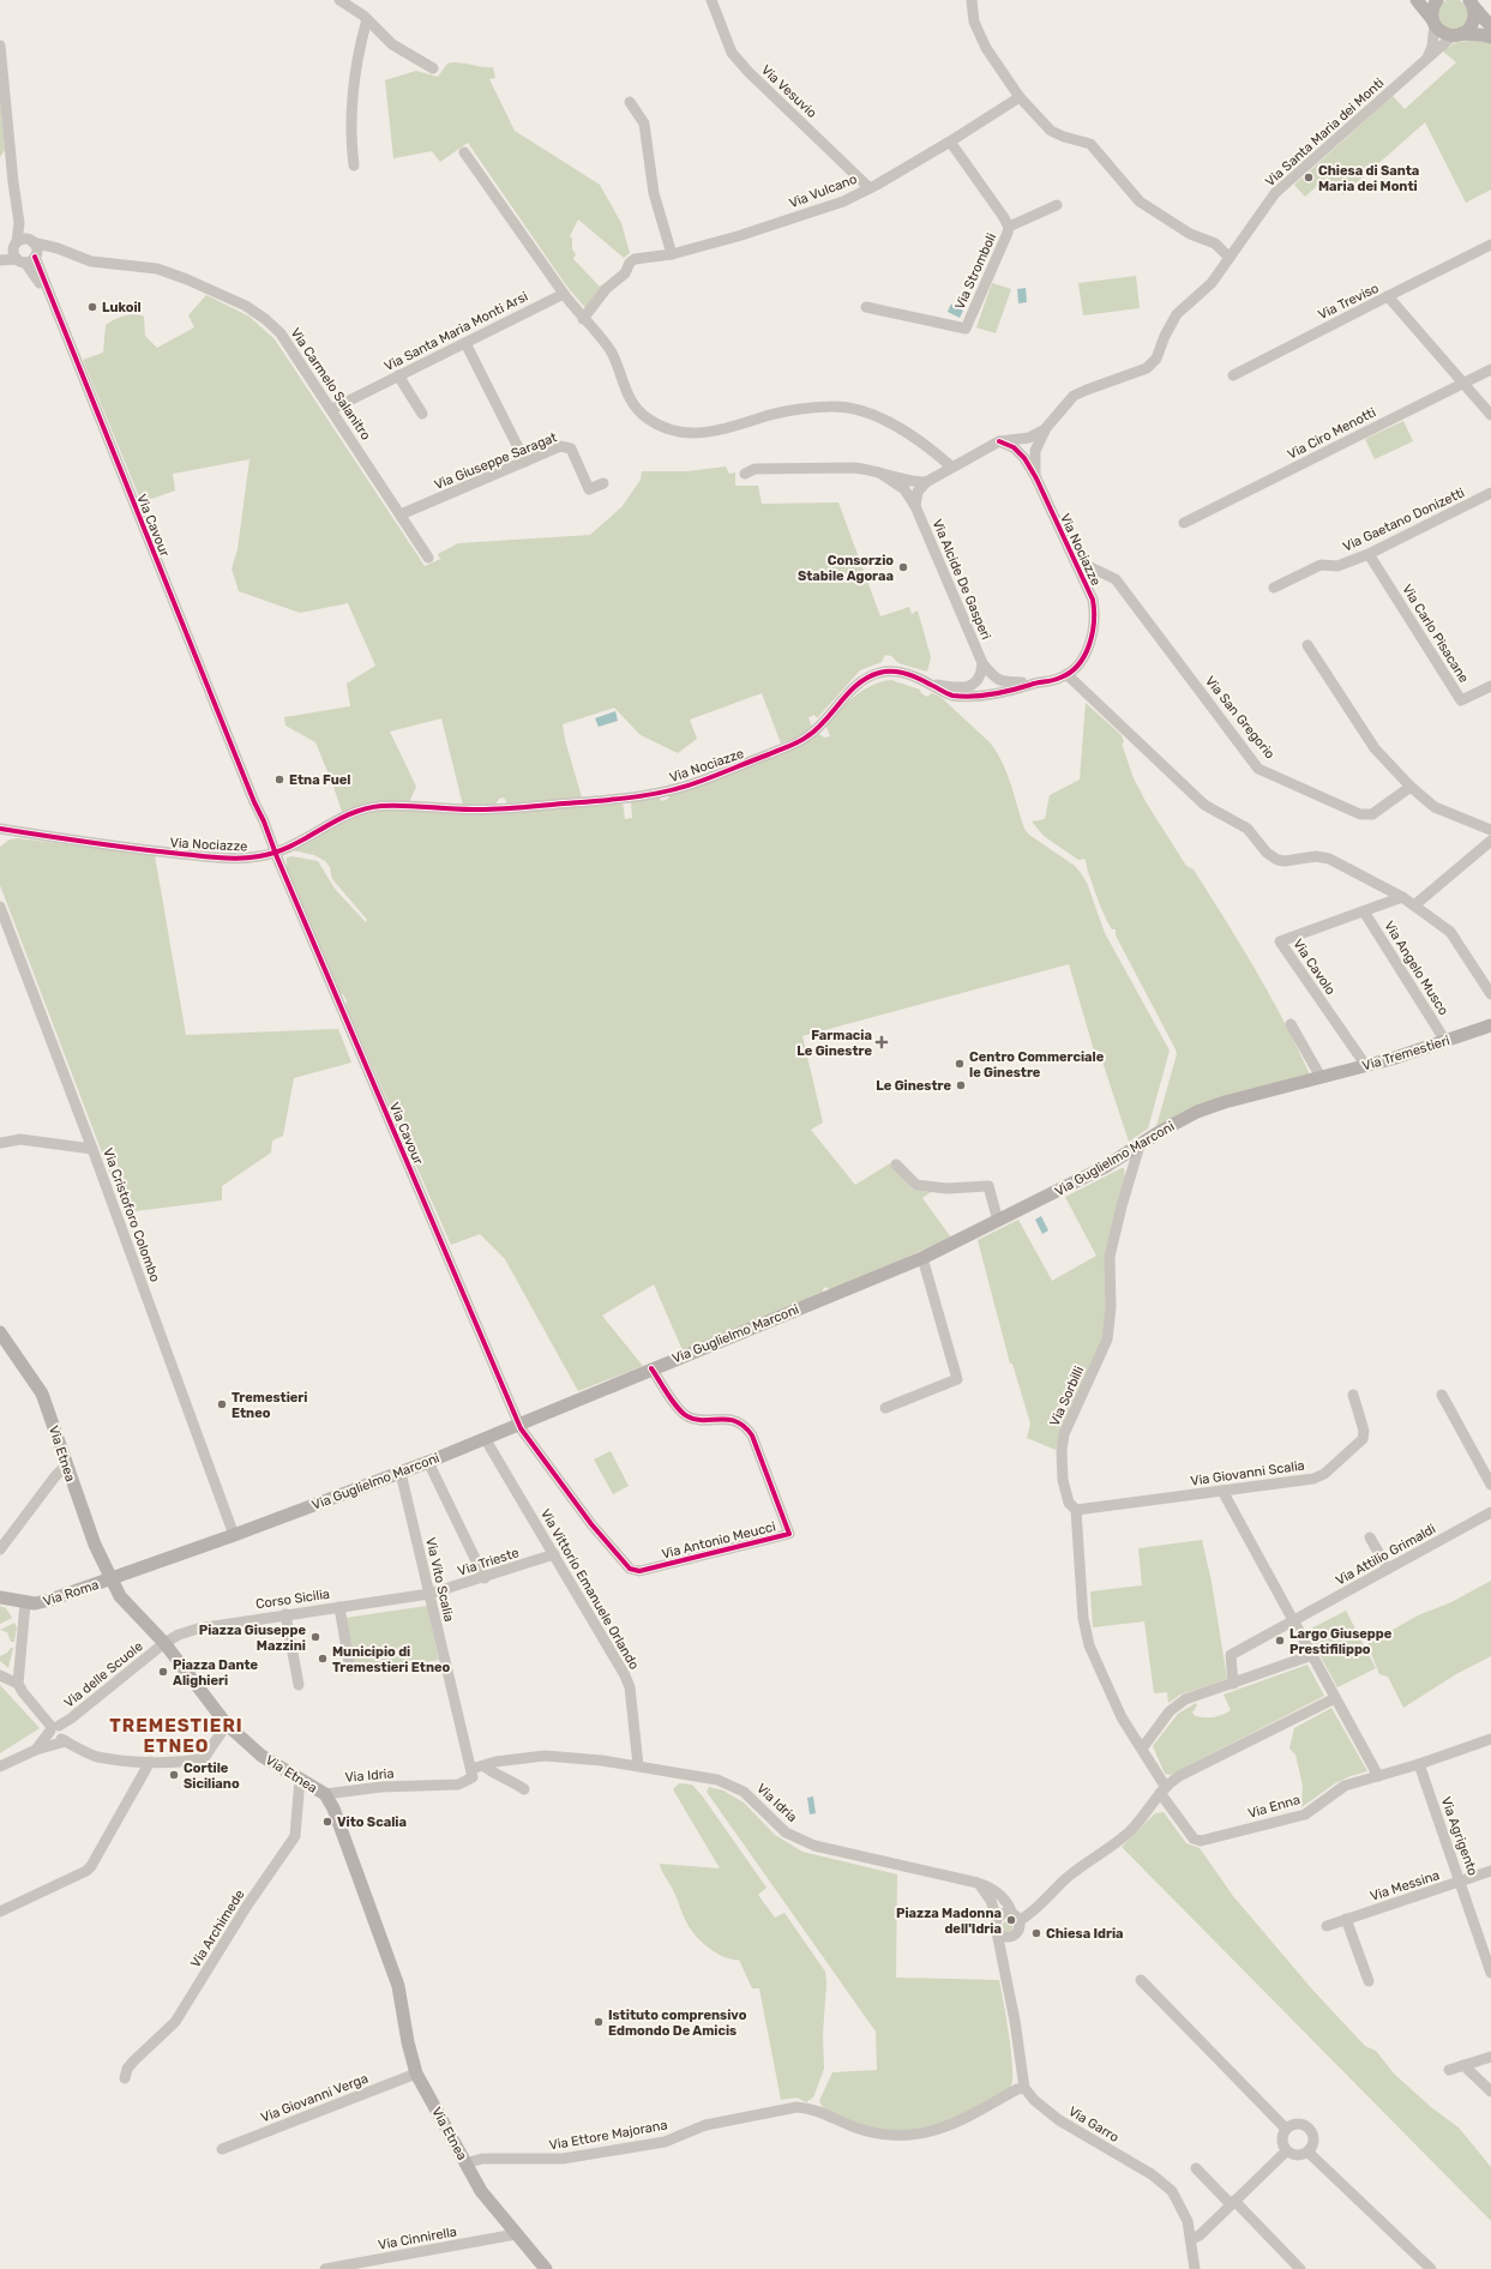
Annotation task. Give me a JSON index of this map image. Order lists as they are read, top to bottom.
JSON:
{
  "streets": {
    "main road": [
      "Via Tremestieri",
      "Via Guglielmo Marconi",
      "Via Etnea",
      "Via Roma"
    ],
    "street": [
      "Via Vesuvio",
      "Via Santa Maria dei Monti",
      "Via Vulcano",
      "Via Stromboli",
      "Via Treviso",
      "Via Santa Maria Monti Arsi",
      "Via Carmelo Salanitro",
      "Via Ciro Menotti",
      "Via Giuseppe Saragat",
      "Via Gaetano Donizetti",
      "Via Cavour",
      "Via Nociazze",
      "Via Alcide De Gasperi",
      "Via Carlo Pisacane",
      "Via San Gregorio",
      "Via Cavolo",
      "Via Angelo Musco",
      "Via Cristoforo Colombo",
      "Via Sorbilli",
      "Via Giovanni Scalia",
      "Via Antonio Meucci",
      "Via Attilio Grimaldi",
      "Via Trieste",
      "Via Vito Scalia",
      "Via Vittorio Emanuele Orlando",
      "Corso Sicilia",
      "Via delle Scuole",
      "Via Idria",
      "Via Enna",
      "Via Agrigento",
      "Via Messina",
      "Via Archimede",
      "Via Giovanni Verga",
      "Via Garro",
      "Via Ettore Majorana",
      "Via Cinnirella"
    ]
  },
  "crossings": [
    ["Via Vesuvio", "Via Vulcano"],
    ["Via Santa Maria dei Monti", "Via Nociazze"],
    ["Via Vulcano", "Via Stromboli"],
    ["Via Treviso", "Via Ciro Menotti"],
    ["Via Santa Maria Monti Arsi", "Via Carmelo Salanitro"],
    ["Via Carmelo Salanitro", "Via Giuseppe Saragat"],
    ["Via Gaetano Donizetti", "Via Carlo Pisacane"],
    ["Via Cavour", "Via Nociazze"],
    ["Via Cavour", "Via Guglielmo Marconi"],
    ["Via Cavour", "Via Antonio Meucci"],
    ["Via Nociazze", "Via San Gregorio"],
    ["Via Cavolo", "Via Angelo Musco"],
    ["Via Cavolo", "Via Tremestieri"],
    ["Via Angelo Musco", "Via Tremestieri"],
    ["Via Tremestieri", "Via Guglielmo Marconi"],
    ["Via Guglielmo Marconi", "Via Cristoforo Colombo"],
    ["Via Guglielmo Marconi", "Via Sorbilli"],
    ["Via Guglielmo Marconi", "Via Etnea"],
    ["Via Guglielmo Marconi", "Via Antonio Meucci"],
    ["Via Guglielmo Marconi", "Via Vito Scalia"],
    ["Via Guglielmo Marconi", "Via Vittorio Emanuele Orlando"],
    ["Via Guglielmo Marconi", "Via Roma"],
    ["Via Sorbilli", "Via Giovanni Scalia"],
    ["Via Sorbilli", "Via Enna"],
    ["Via Etnea", "Via Roma"],
    ["Via Etnea", "Corso Sicilia"],
    ["Via Etnea", "Via delle Scuole"],
    ["Via Etnea", "Via Idria"],
    ["Via Etnea", "Via Archimede"],
    ["Via Etnea", "Via Giovanni Verga"],
    ["Via Etnea", "Via Ettore Majorana"],
    ["Via Etnea", "Via Cinnirella"],
    ["Via Trieste", "Via Vito Scalia"],
    ["Via Trieste", "Via Vittorio Emanuele Orlando"],
    ["Via Trieste", "Corso Sicilia"],
    ["Via Vito Scalia", "Corso Sicilia"],
    ["Via Vito Scalia", "Via Idria"],
    ["Via Vittorio Emanuele Orlando", "Via Idria"],
    ["Corso Sicilia", "Via delle Scuole"],
    ["Via Enna", "Via Agrigento"],
    ["Via Agrigento", "Via Messina"],
    ["Via Garro", "Via Ettore Majorana"]
  ],
  "districts": ["TREMESTIERI ETNEO"],
  "places": {
    "other": [
      "Chiesa di Santa Maria dei Monti",
      "Lukoil",
      "Consorzio Stabile Agoraa",
      "Etna Fuel",
      "Centro Commerciale le Ginestre",
      "Le Ginestre",
      "Tremestieri Etneo",
      "Piazza Giuseppe Mazzini",
      "Largo Giuseppe Prestifilippo",
      "Municipio di Tremestieri Etneo",
      "Piazza Dante Alighieri",
      "Cortile Siciliano",
      "Vito Scalia",
      "Piazza Madonna dell'Idria",
      "Chiesa Idria",
      "Istituto comprensivo Edmondo De Amicis"
    ],
    "health": ["Farmacia Le Ginestre"]
  }
}
